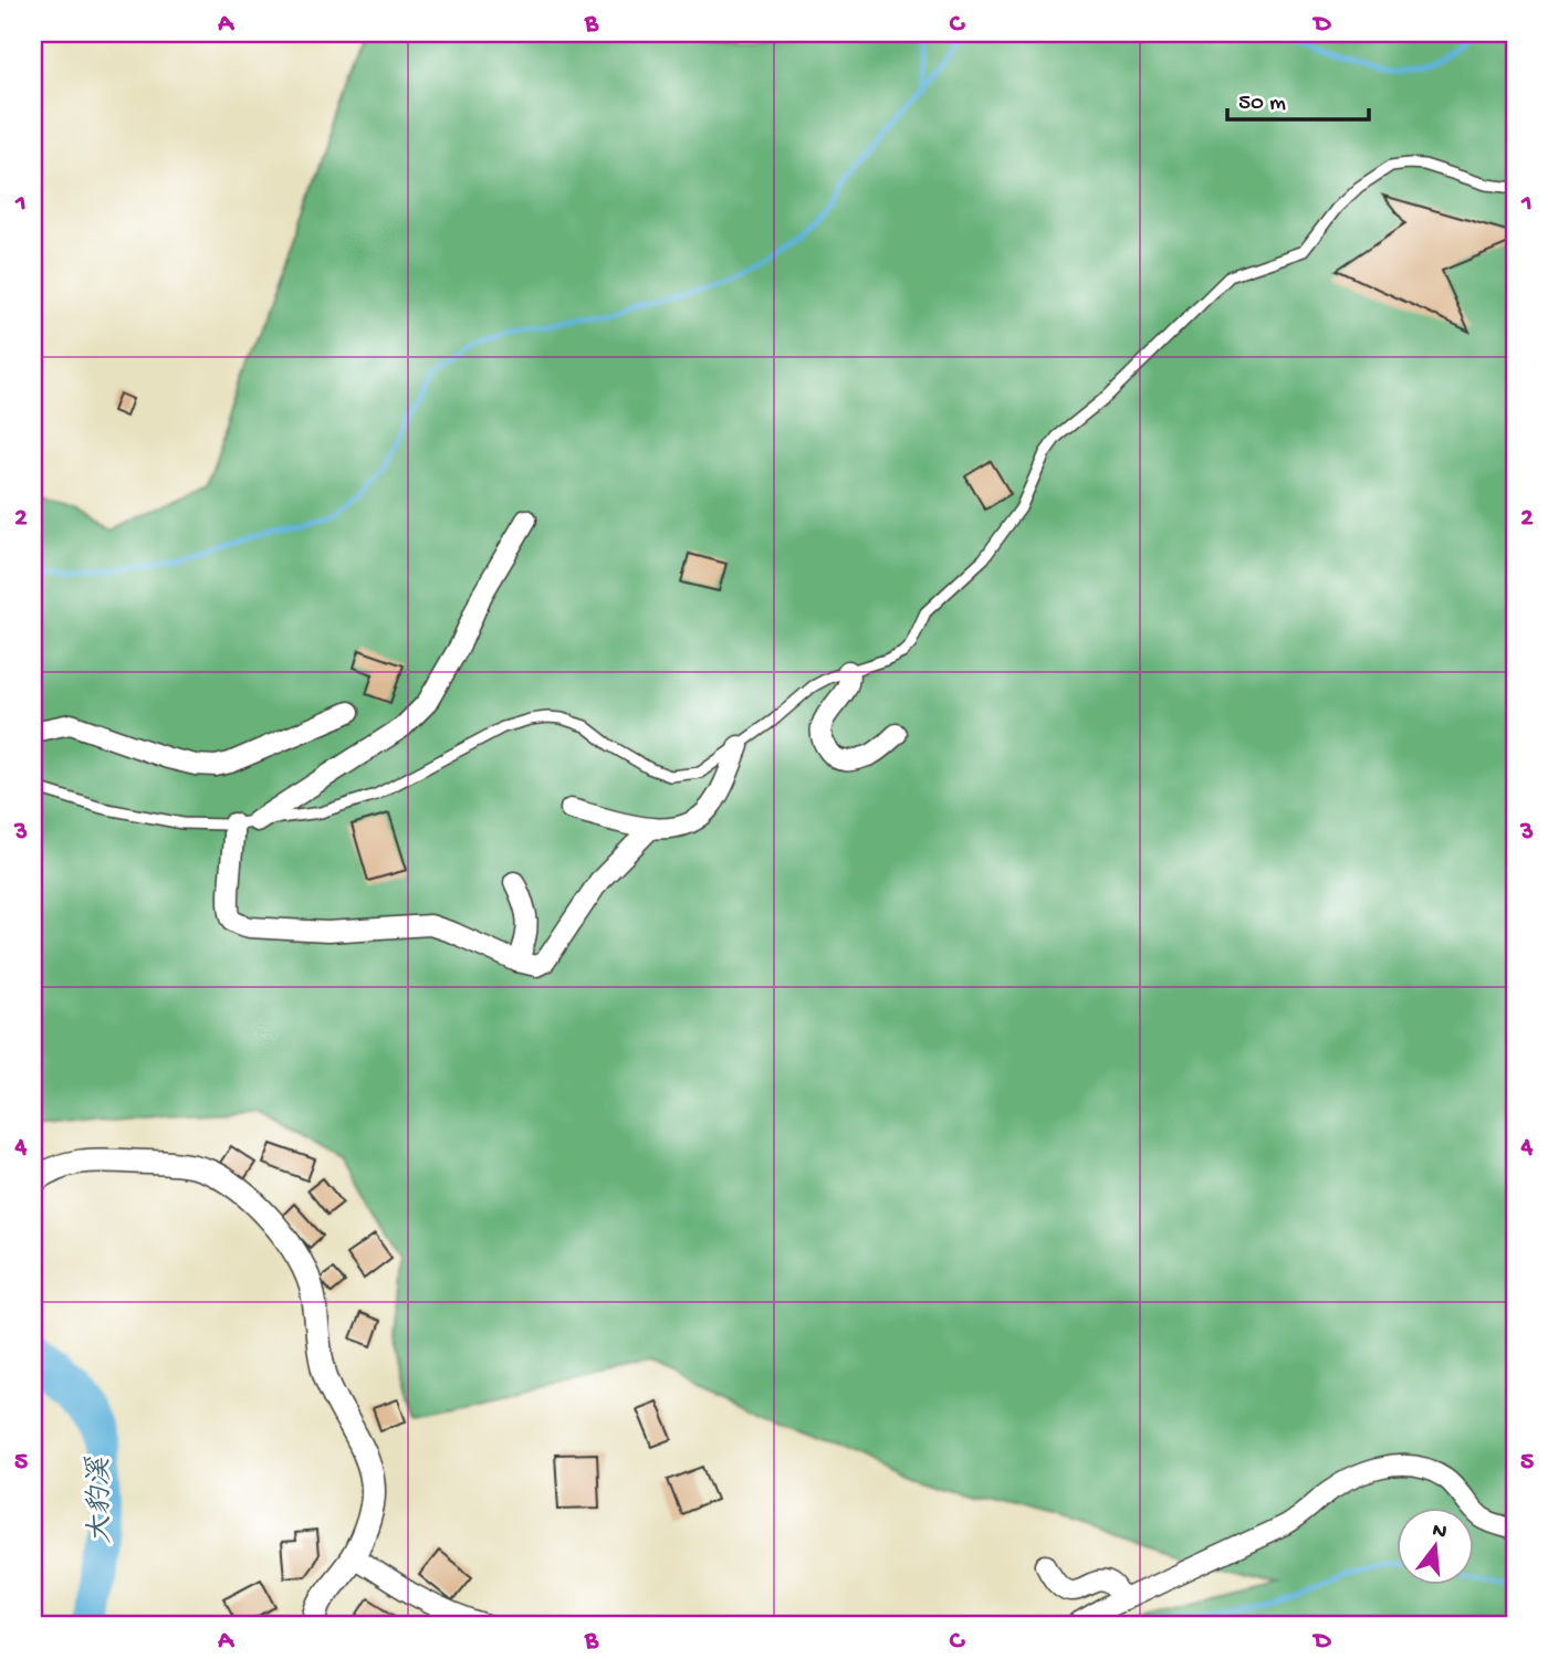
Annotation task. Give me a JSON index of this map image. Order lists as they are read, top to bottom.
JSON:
{
  "water": ["大豹溪"],
  "scale_bar": "50 m",
  "north": "top",
  "grid": {
    "columns": [
      "A",
      "B",
      "C",
      "D"
    ],
    "rows": [
      "1",
      "2",
      "3",
      "4",
      "5"
    ]
  }
}
